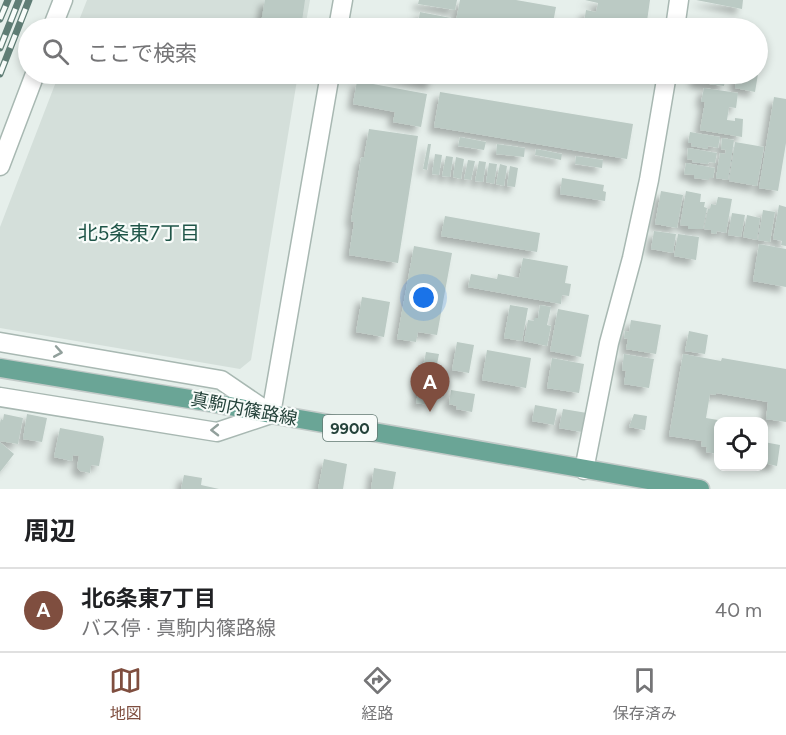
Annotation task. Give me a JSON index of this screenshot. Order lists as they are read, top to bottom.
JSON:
{
  "streets": {
    "main road": ["真駒内篠路線", "9900"]
  },
  "districts": ["北5条東7丁目"],
  "page": {
    "search": "ここで検索",
    "pins": "A",
    "heading": "周辺",
    "list": [
      {
        "mark": "A",
        "name": "北6条東7丁目",
        "note": "バス停 · 真駒内篠路線",
        "value": "40 m"
      }
    ],
    "nav": ["地図", "経路", "保存済み"]
  }
}
